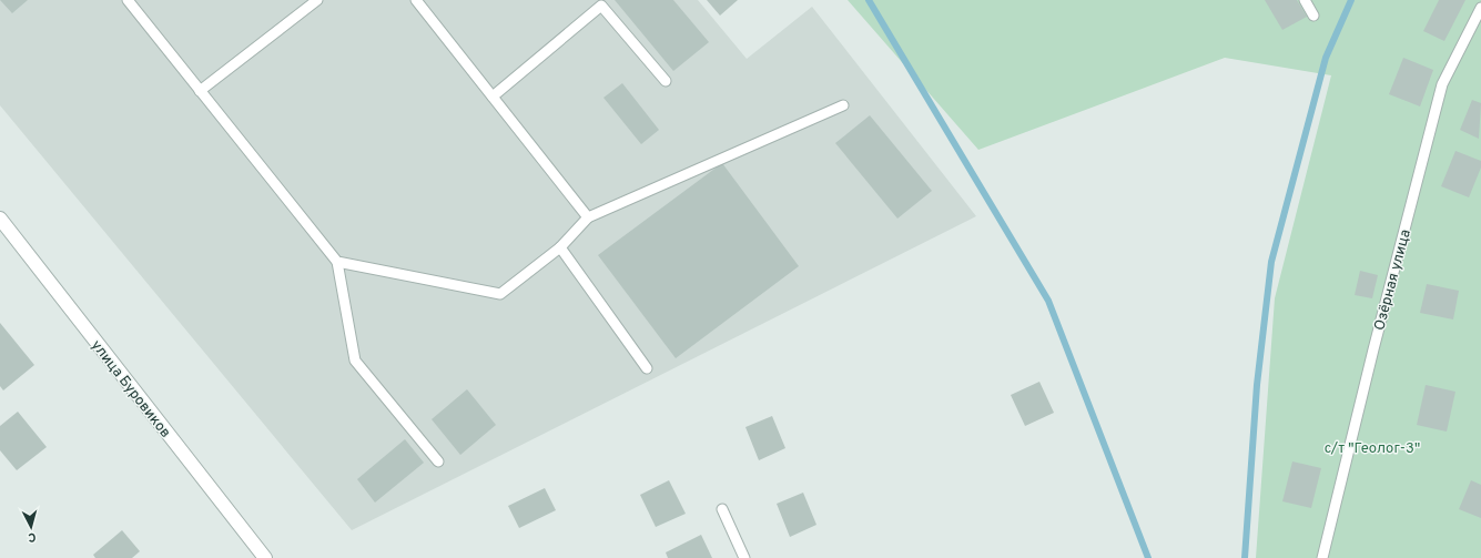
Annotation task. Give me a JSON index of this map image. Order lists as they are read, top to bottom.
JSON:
{
  "streets": {
    "street": ["улица Буровиков"],
    "lane": ["Озёрная улица"]
  },
  "parks": ["с/т \"Геолог-3\""],
  "north": "bottom"
}
